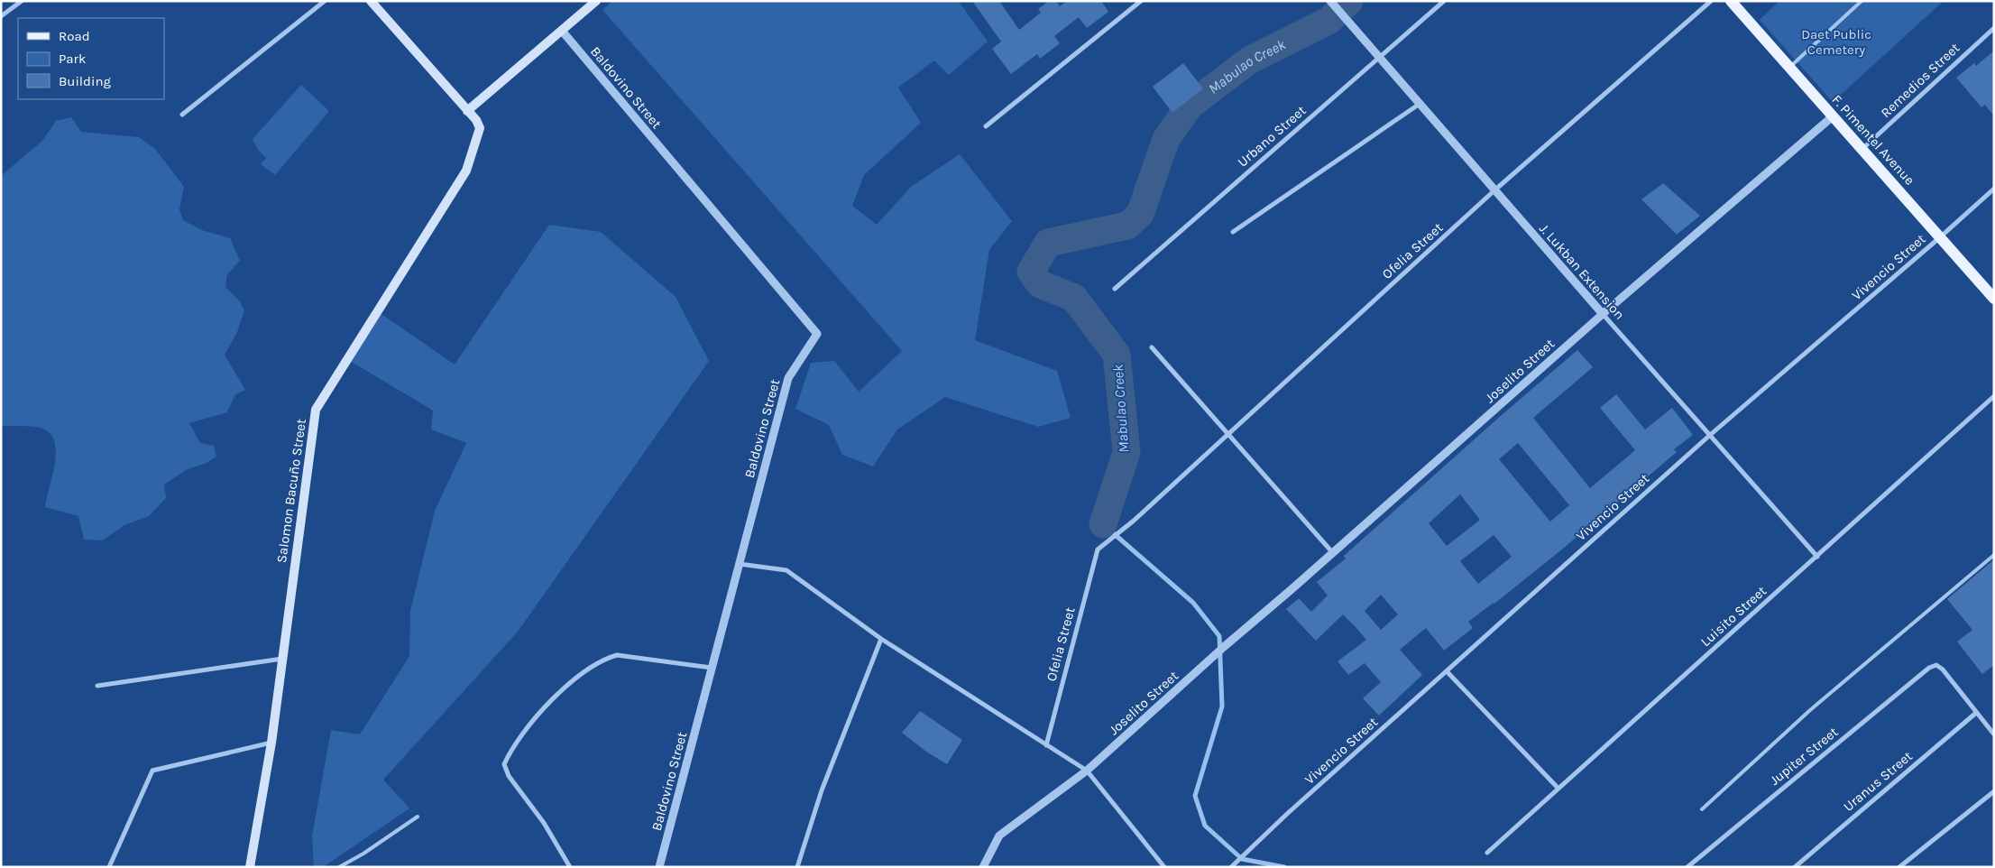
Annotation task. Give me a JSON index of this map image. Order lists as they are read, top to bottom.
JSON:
{
  "streets": {
    "main road": ["F. Pimentel Avenue", "Salomon Bacuño Street"],
    "street": [
      "Remedios Street",
      "Baldovino Street",
      "Urbano Street",
      "Ofelia Street",
      "Vivencio Street",
      "J. Lukban Extension",
      "Joselito Street",
      "Luisito Street",
      "Jupiter Street",
      "Uranus Street"
    ]
  },
  "crossings": [
    ["Remedios Street", "F. Pimentel Avenue"],
    ["Urbano Street", "J. Lukban Extension"],
    ["F. Pimentel Avenue", "Vivencio Street"],
    ["F. Pimentel Avenue", "Joselito Street"],
    ["Ofelia Street", "J. Lukban Extension"],
    ["Vivencio Street", "J. Lukban Extension"],
    ["J. Lukban Extension", "Joselito Street"],
    ["J. Lukban Extension", "Luisito Street"],
    ["Jupiter Street", "Uranus Street"]
  ],
  "water": ["Mabulao Creek"],
  "parks": ["Daet Public Cemetery"],
  "legend": ["Road", "Park", "Building"]
}
